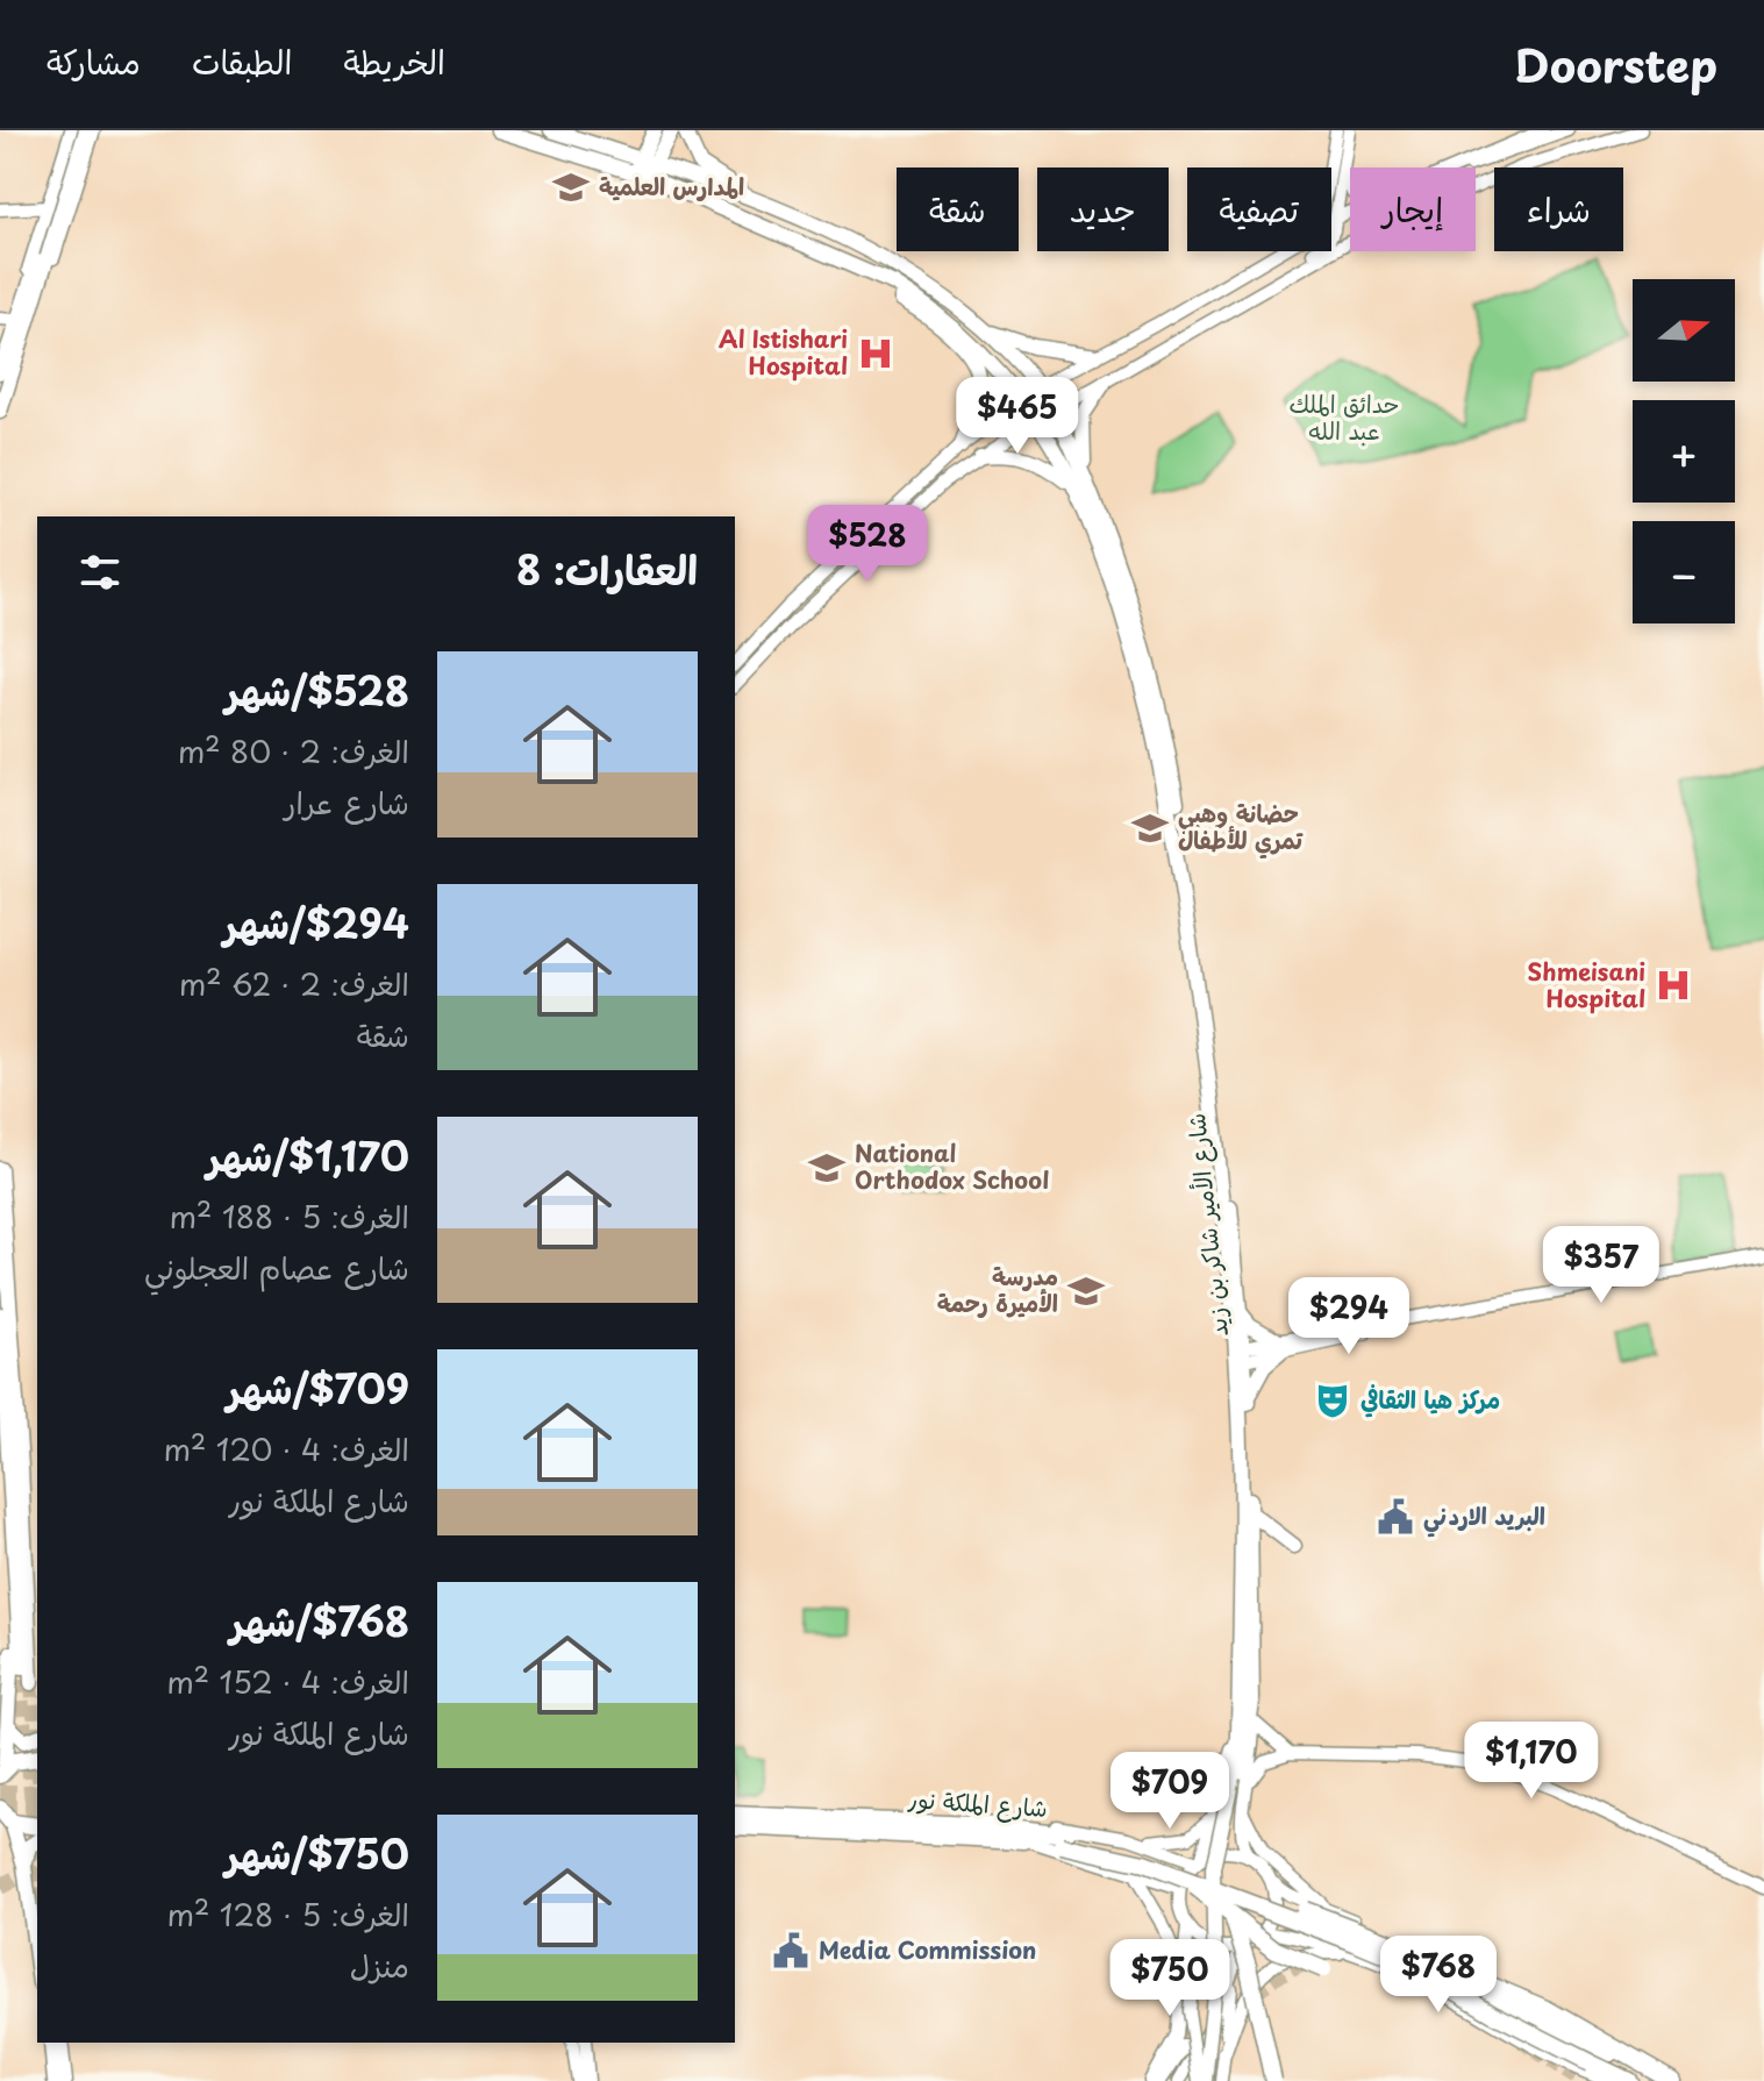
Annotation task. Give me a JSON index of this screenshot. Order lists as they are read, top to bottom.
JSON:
{
  "streets": {
    "highway": ["شارع الملكة نور"],
    "main road": ["شارع الأمير شاكر بن زيد"]
  },
  "parks": ["حدائق الملك عبد الله"],
  "places": {
    "school or university": [
      "المدارس العلمية",
      "حضانة وهبي تمري للأطفال",
      "National Orthodox School",
      "مدرسة الأميرة رحمة"
    ],
    "hospital": ["Al Istishari Hospital", "Shmeisani Hospital"],
    "theatre": ["مركز هيا الثقافي"],
    "public building": ["البريد الاردني", "Media Commission"]
  },
  "north": "right",
  "page": {
    "header": "Doorstep",
    "nav": ["الخريطة", "الطبقات", "مشاركة"],
    "chip": [
      "شراء",
      "إيجار",
      "تصفية",
      "جديد",
      "شقة"
    ],
    "map_buttons": ["+", "−"],
    "price": [
      "$465",
      "$528",
      "$357",
      "$294",
      "$1,170",
      "$709",
      "$768",
      "$750"
    ],
    "heading": "العقارات: 8",
    "list": [
      {
        "name": "$528/شهر",
        "note": "الغرف: 2 · 80 m² · شارع عرار"
      },
      {
        "name": "$294/شهر",
        "note": "الغرف: 2 · 62 m² · شقة"
      },
      {
        "name": "$1,170/شهر",
        "note": "الغرف: 5 · 188 m² · شارع عصام العجلوني"
      },
      {
        "name": "$709/شهر",
        "note": "الغرف: 4 · 120 m² · شارع الملكة نور"
      },
      {
        "name": "$768/شهر",
        "note": "الغرف: 4 · 152 m² · شارع الملكة نور"
      },
      {
        "name": "$750/شهر",
        "note": "الغرف: 5 · 128 m² · منزل"
      }
    ]
  }
}
